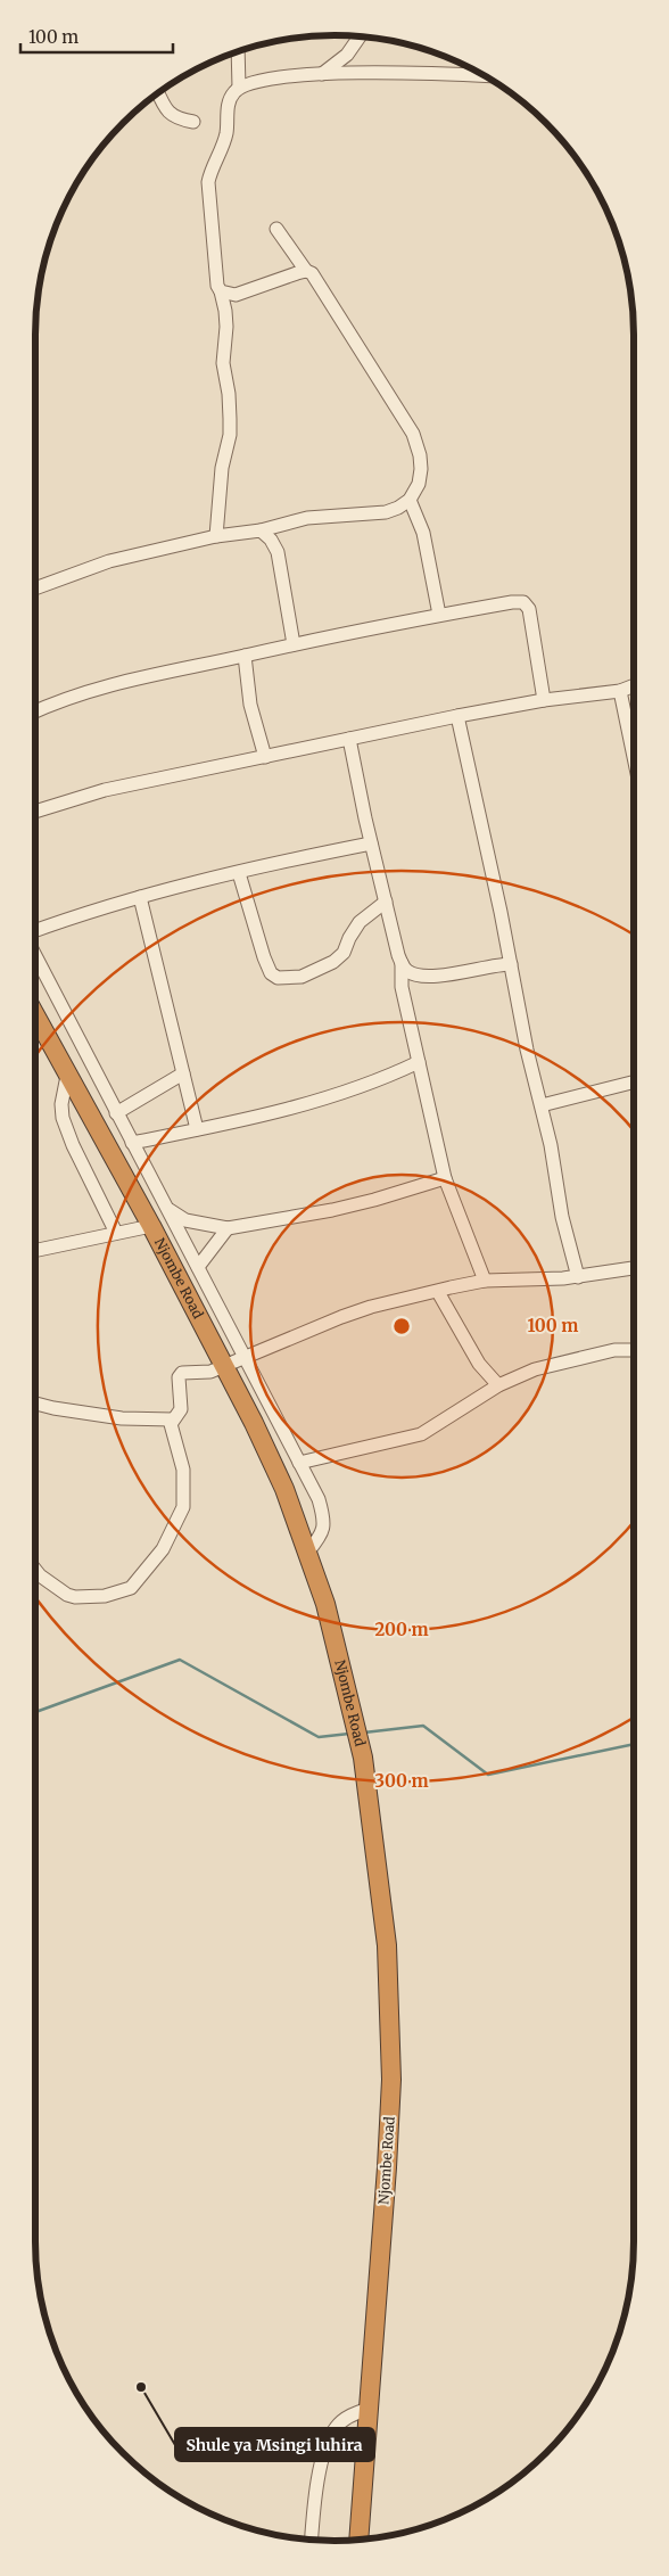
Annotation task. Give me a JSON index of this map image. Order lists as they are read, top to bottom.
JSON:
{
  "streets": {
    "highway": ["Njombe Road"]
  },
  "places": ["Shule ya Msingi luhira"],
  "scale_bar": "100 m",
  "rings": ["100 m", "200 m", "300 m"]
}
